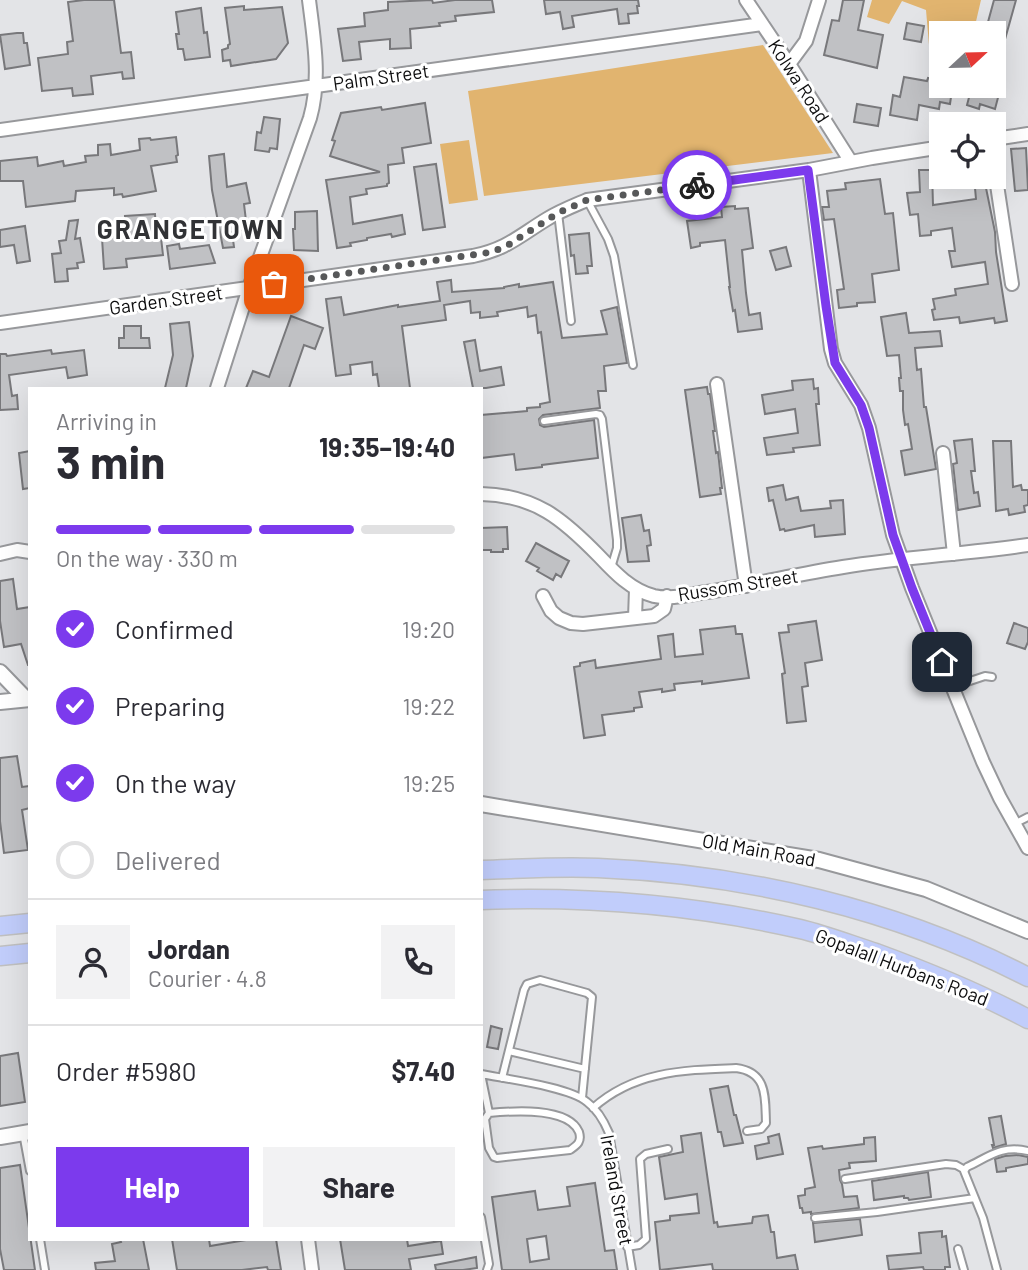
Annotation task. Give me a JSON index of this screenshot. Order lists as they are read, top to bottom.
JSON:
{
  "streets": {
    "main road": ["Gopalall Hurbans Road"],
    "street": [
      "Palm Street",
      "Kolwa Road",
      "Garden Street",
      "Russom Street",
      "Old Main Road"
    ],
    "lane": ["Ireland Street"]
  },
  "crossings": [
    ["Palm Street", "Kolwa Road"],
    ["Kolwa Road", "Garden Street"]
  ],
  "districts": ["GRANGETOWN"],
  "north": "right",
  "page": {
    "heading": ["3 min", "Arriving in", "19:35–19:40"],
    "panel": [
      "Jordan",
      "Courier · 4.8",
      "Order #5980",
      "$7.40"
    ],
    "bar": "On the way · 330 m",
    "list": [
      ["Confirmed", "19:20"],
      ["Preparing", "19:22"],
      ["On the way", "19:25"],
      "Delivered"
    ],
    "buttons": ["Help", "Share"]
  }
}
